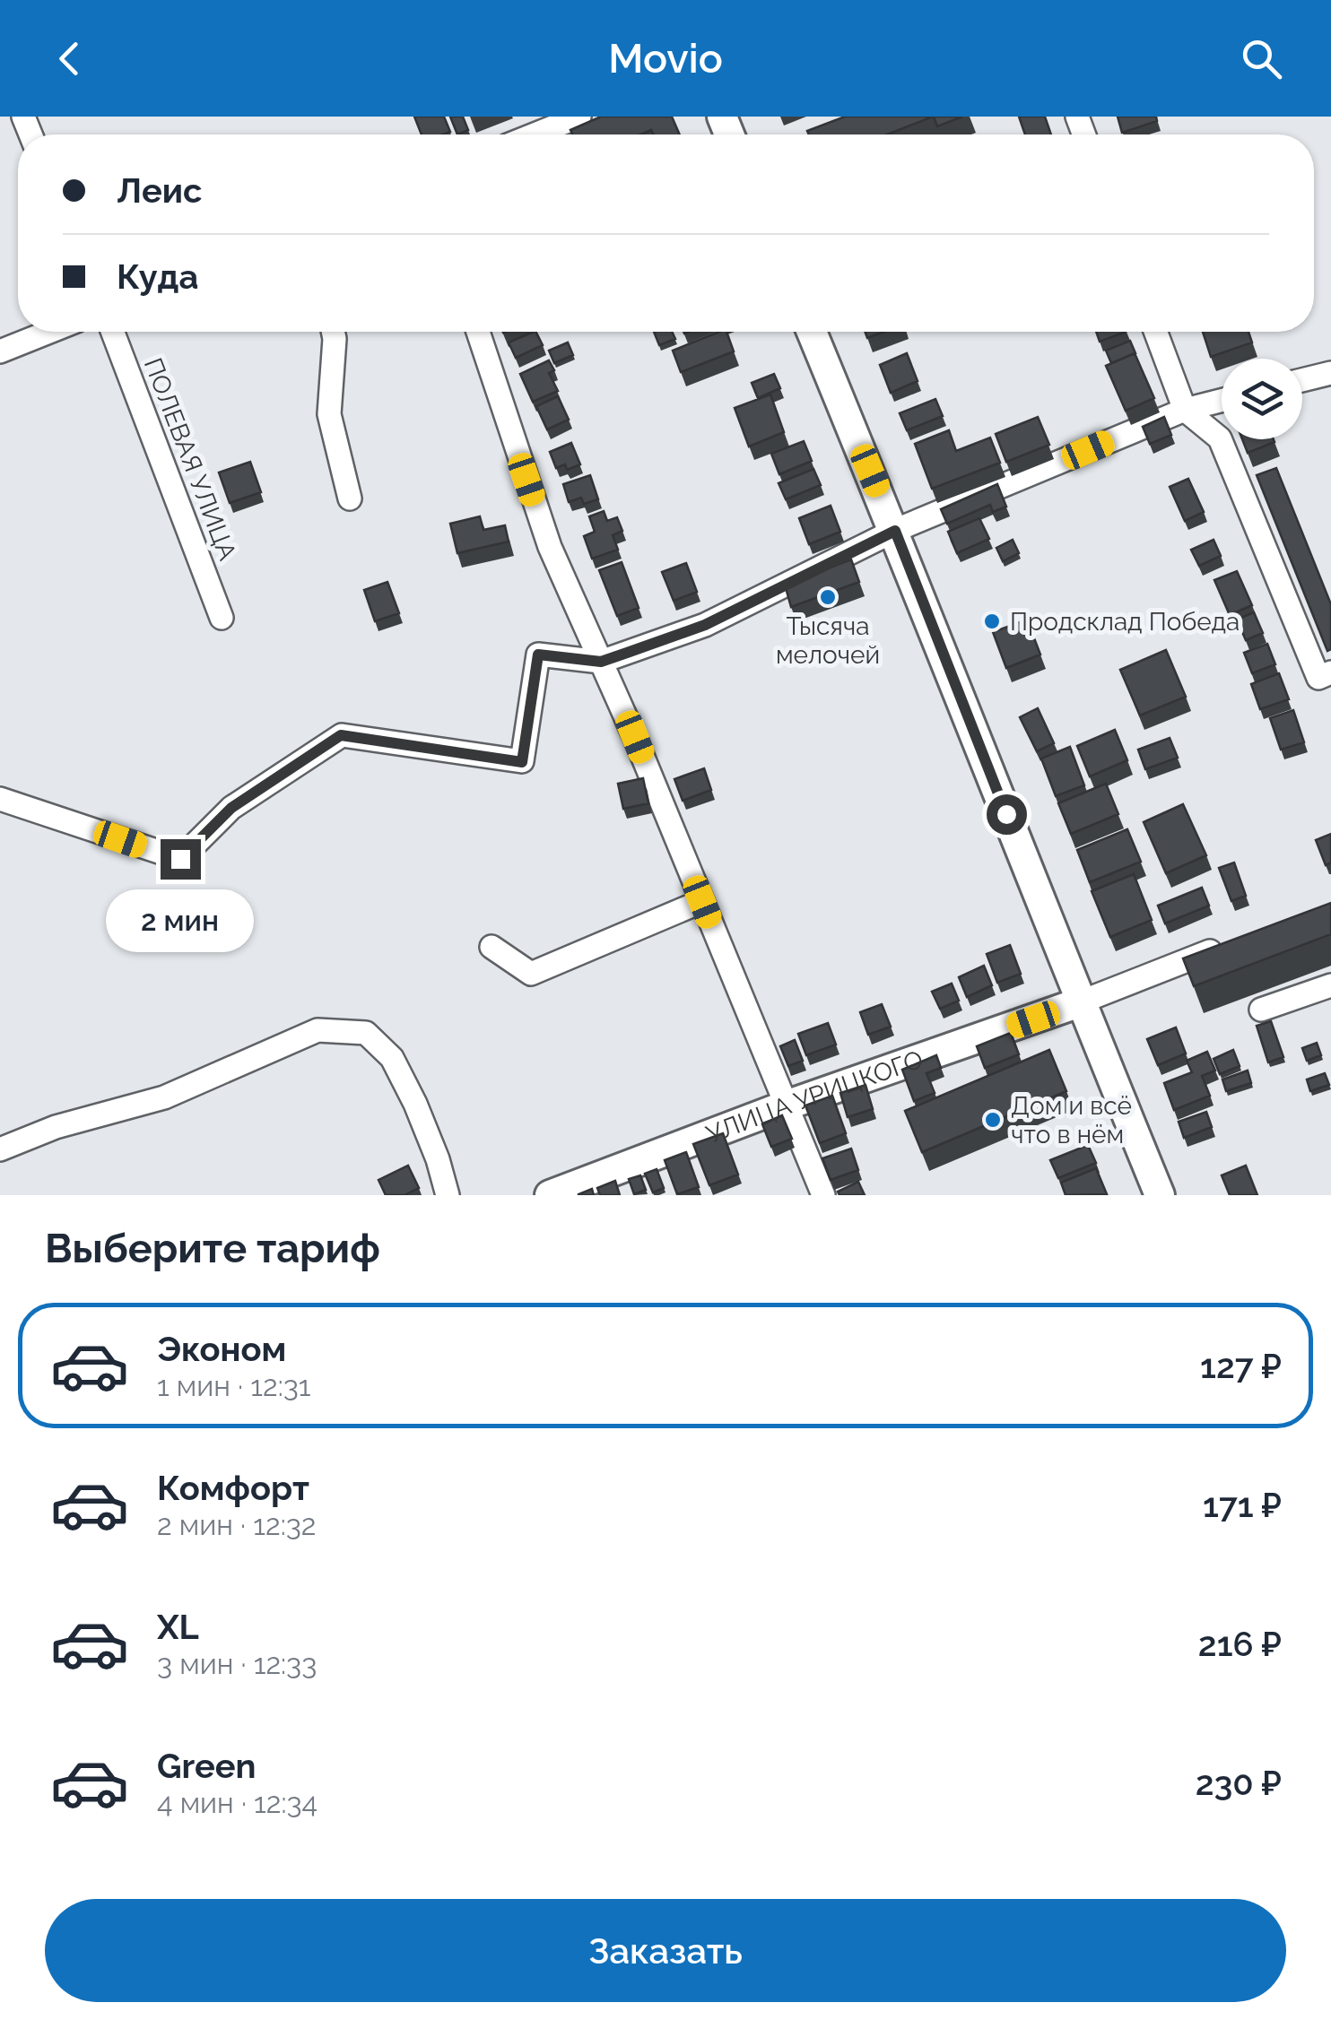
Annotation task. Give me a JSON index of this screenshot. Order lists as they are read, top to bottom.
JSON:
{
  "streets": {
    "main road": ["УЛИЦА УРИЦКОГО"],
    "street": ["ПОЛЕВАЯ УЛИЦА"]
  },
  "places": ["Тысяча мелочей", "Продсклад Победа", "Дом и всё что в нём"],
  "page": {
    "header": "Movio",
    "banner": ["Леис", "Куда"],
    "bubble": "2 мин",
    "heading": "Выберите тариф",
    "list": [
      {
        "name": "Эконом",
        "note": "1 мин · 12:31",
        "value": "127 ₽"
      },
      {
        "name": "Комфорт",
        "note": "2 мин · 12:32",
        "value": "171 ₽"
      },
      {
        "name": "XL",
        "note": "3 мин · 12:33",
        "value": "216 ₽"
      },
      {
        "name": "Green",
        "note": "4 мин · 12:34",
        "value": "230 ₽"
      }
    ],
    "buttons": "Заказать"
  }
}
